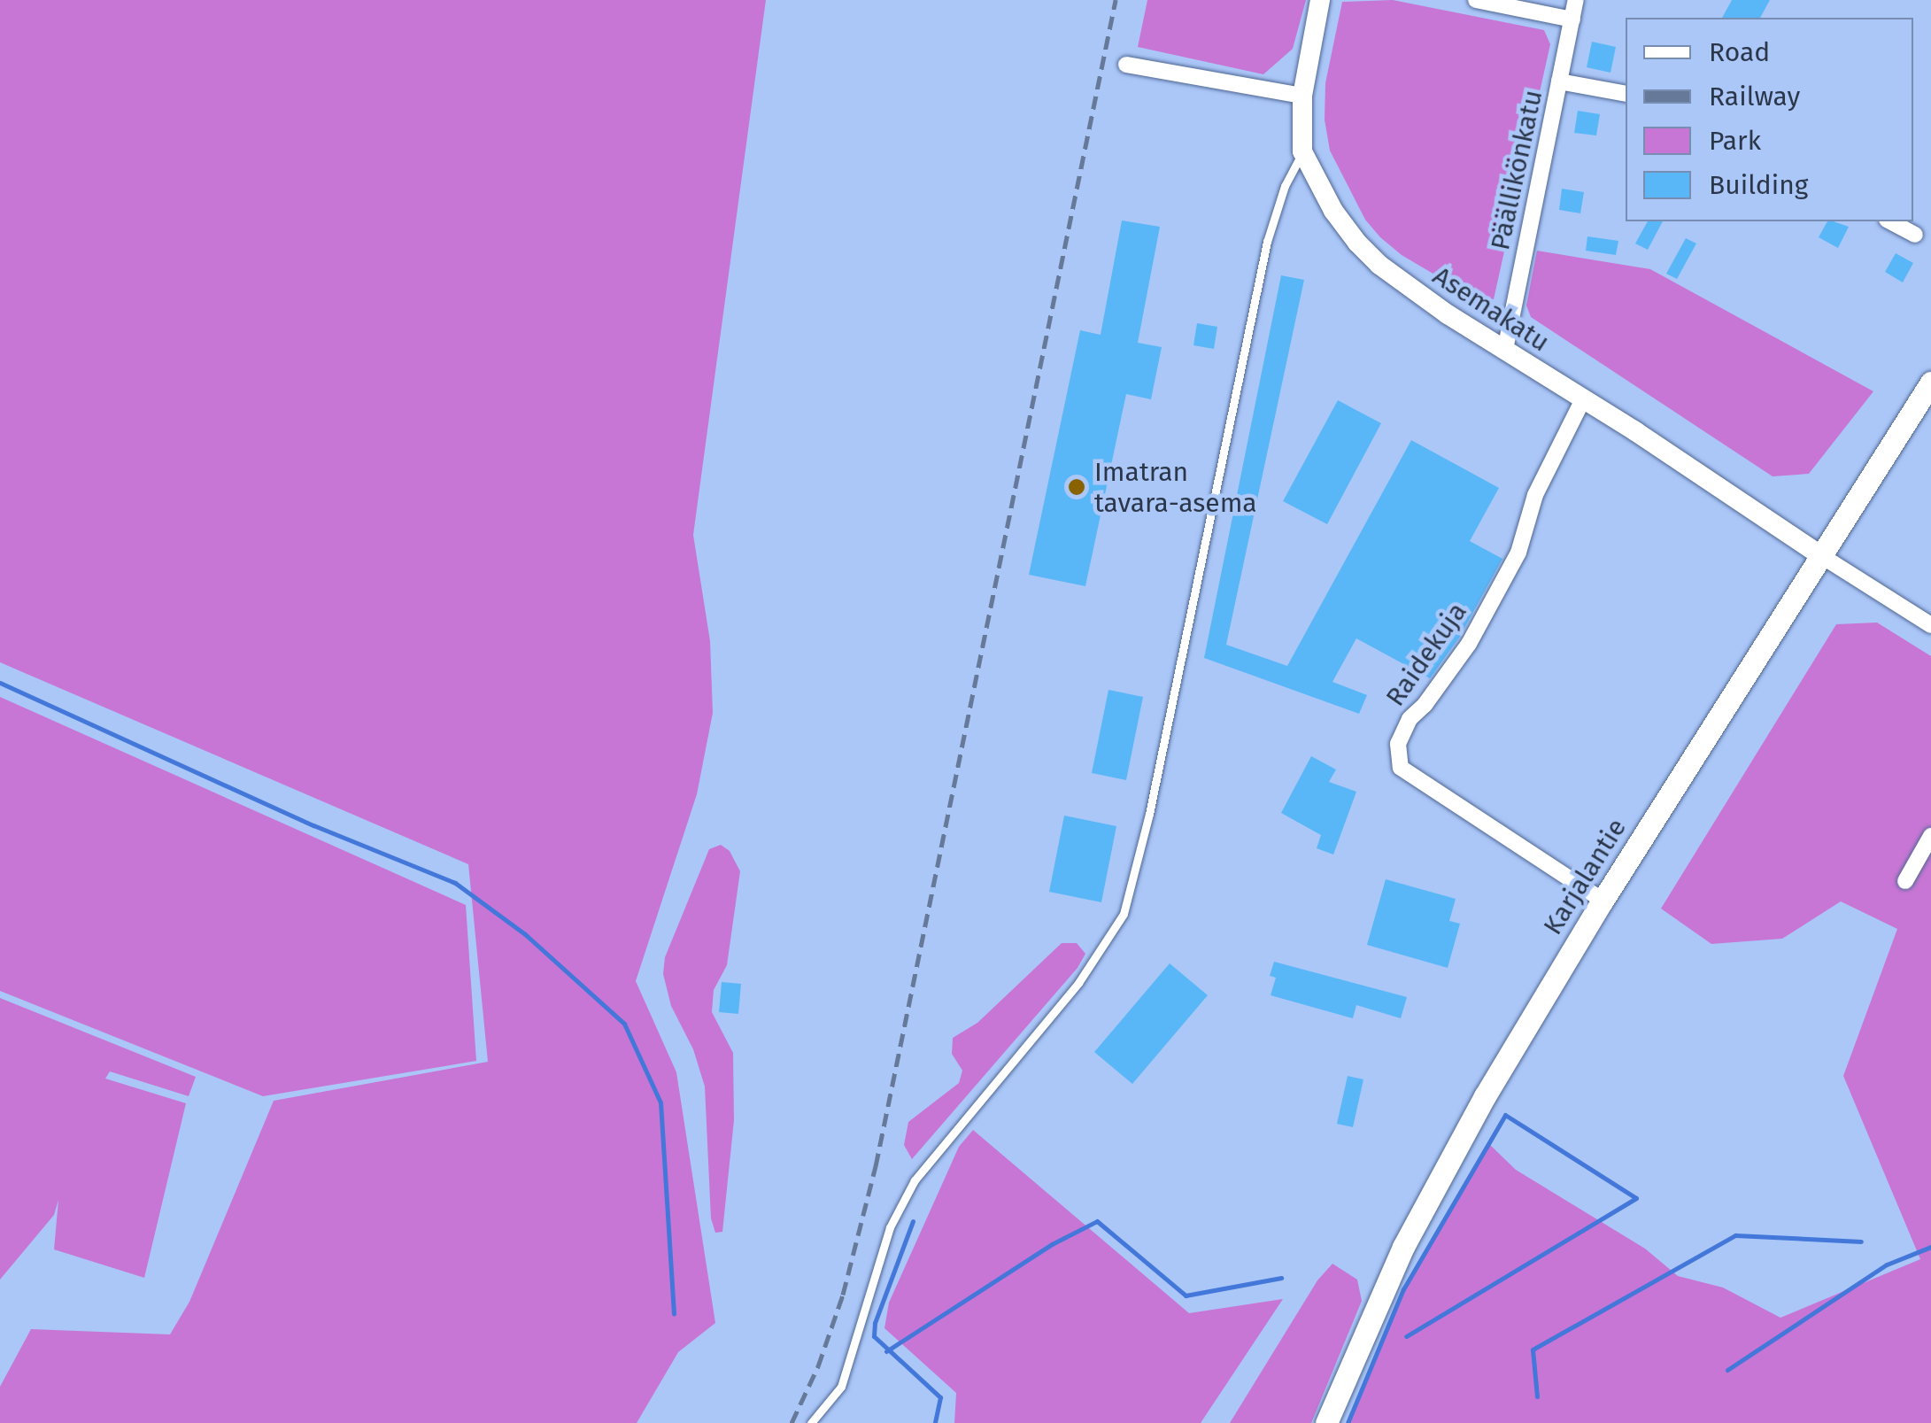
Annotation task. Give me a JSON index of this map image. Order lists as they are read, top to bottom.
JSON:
{
  "streets": {
    "main road": ["Karjalantie"],
    "street": ["Päällikönkatu", "Asemakatu", "Raidekuja"]
  },
  "crossings": [
    ["Päällikönkatu", "Asemakatu"],
    ["Asemakatu", "Raidekuja"],
    ["Asemakatu", "Karjalantie"],
    ["Raidekuja", "Karjalantie"]
  ],
  "places": ["Imatran tavara-asema"],
  "legend": [
    "Road",
    "Railway",
    "Park",
    "Building"
  ]
}
